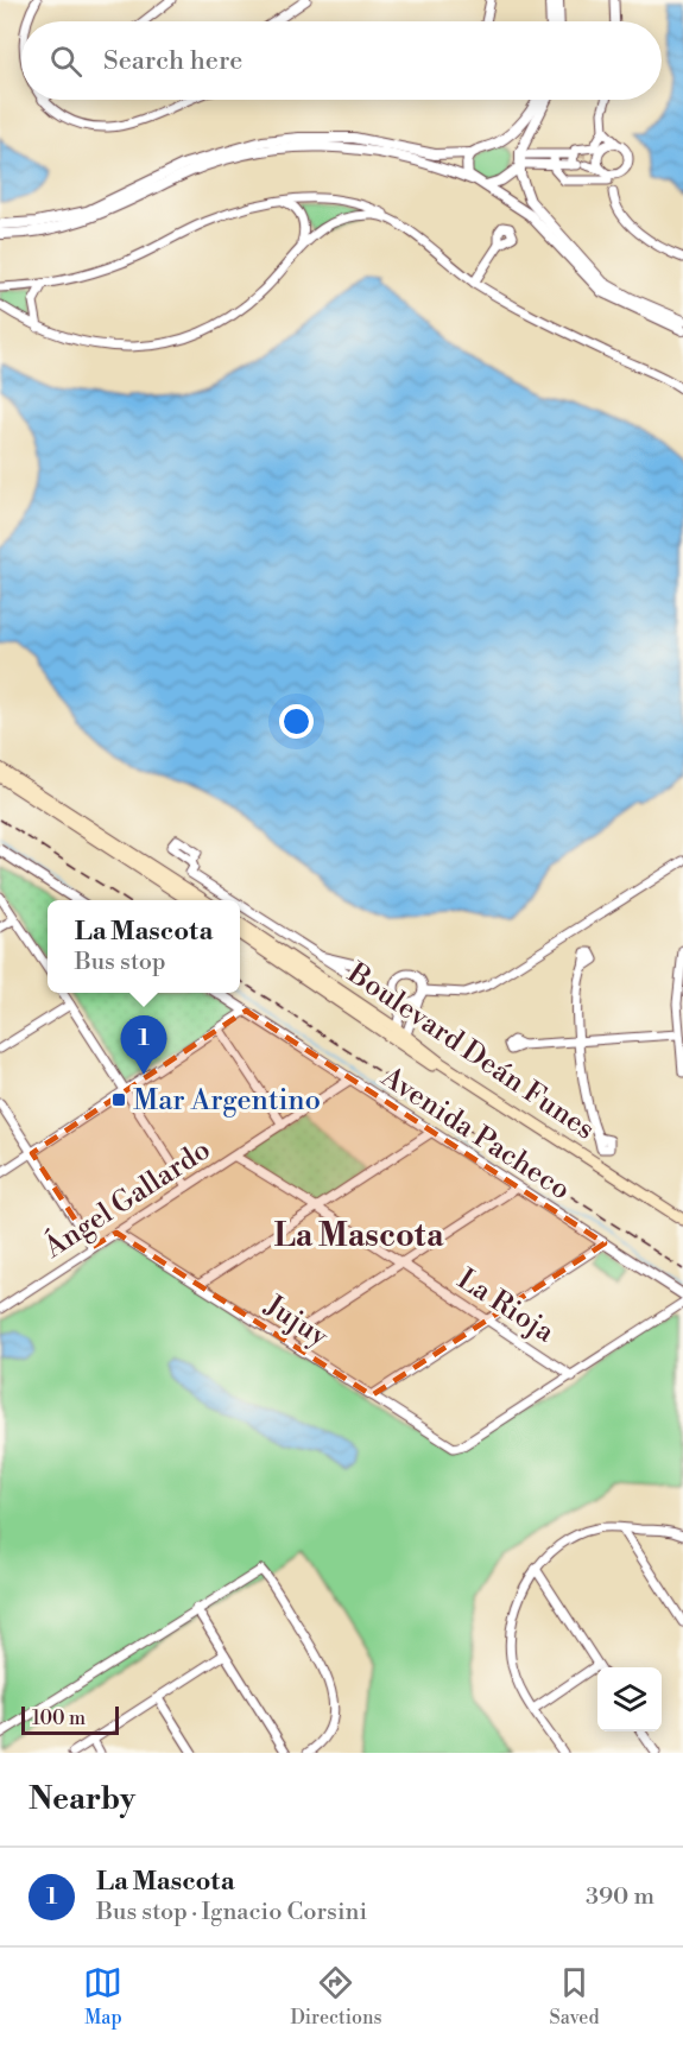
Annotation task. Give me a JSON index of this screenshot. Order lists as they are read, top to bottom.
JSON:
{
  "streets": {
    "main road": ["Boulevard Deán Funes"],
    "street": [
      "Avenida Pacheco",
      "Ángel Gallardo",
      "La Rioja",
      "Jujuy"
    ]
  },
  "crossings": [
    ["Avenida Pacheco", "Ángel Gallardo"],
    ["Ángel Gallardo", "La Rioja"],
    ["Ángel Gallardo", "Jujuy"],
    ["La Rioja", "Jujuy"]
  ],
  "districts": ["La Mascota"],
  "places": {
    "transit": ["Mar Argentino"]
  },
  "scale_bar": "100 m",
  "page": {
    "search": "Search here",
    "popup": ["La Mascota", "Bus stop"],
    "pins": "1",
    "scale": "100 m",
    "heading": "Nearby",
    "list": [
      {
        "mark": "1",
        "name": "La Mascota",
        "note": "Bus stop · Ignacio Corsini",
        "value": "390 m"
      }
    ],
    "nav": ["Map", "Directions", "Saved"]
  }
}
